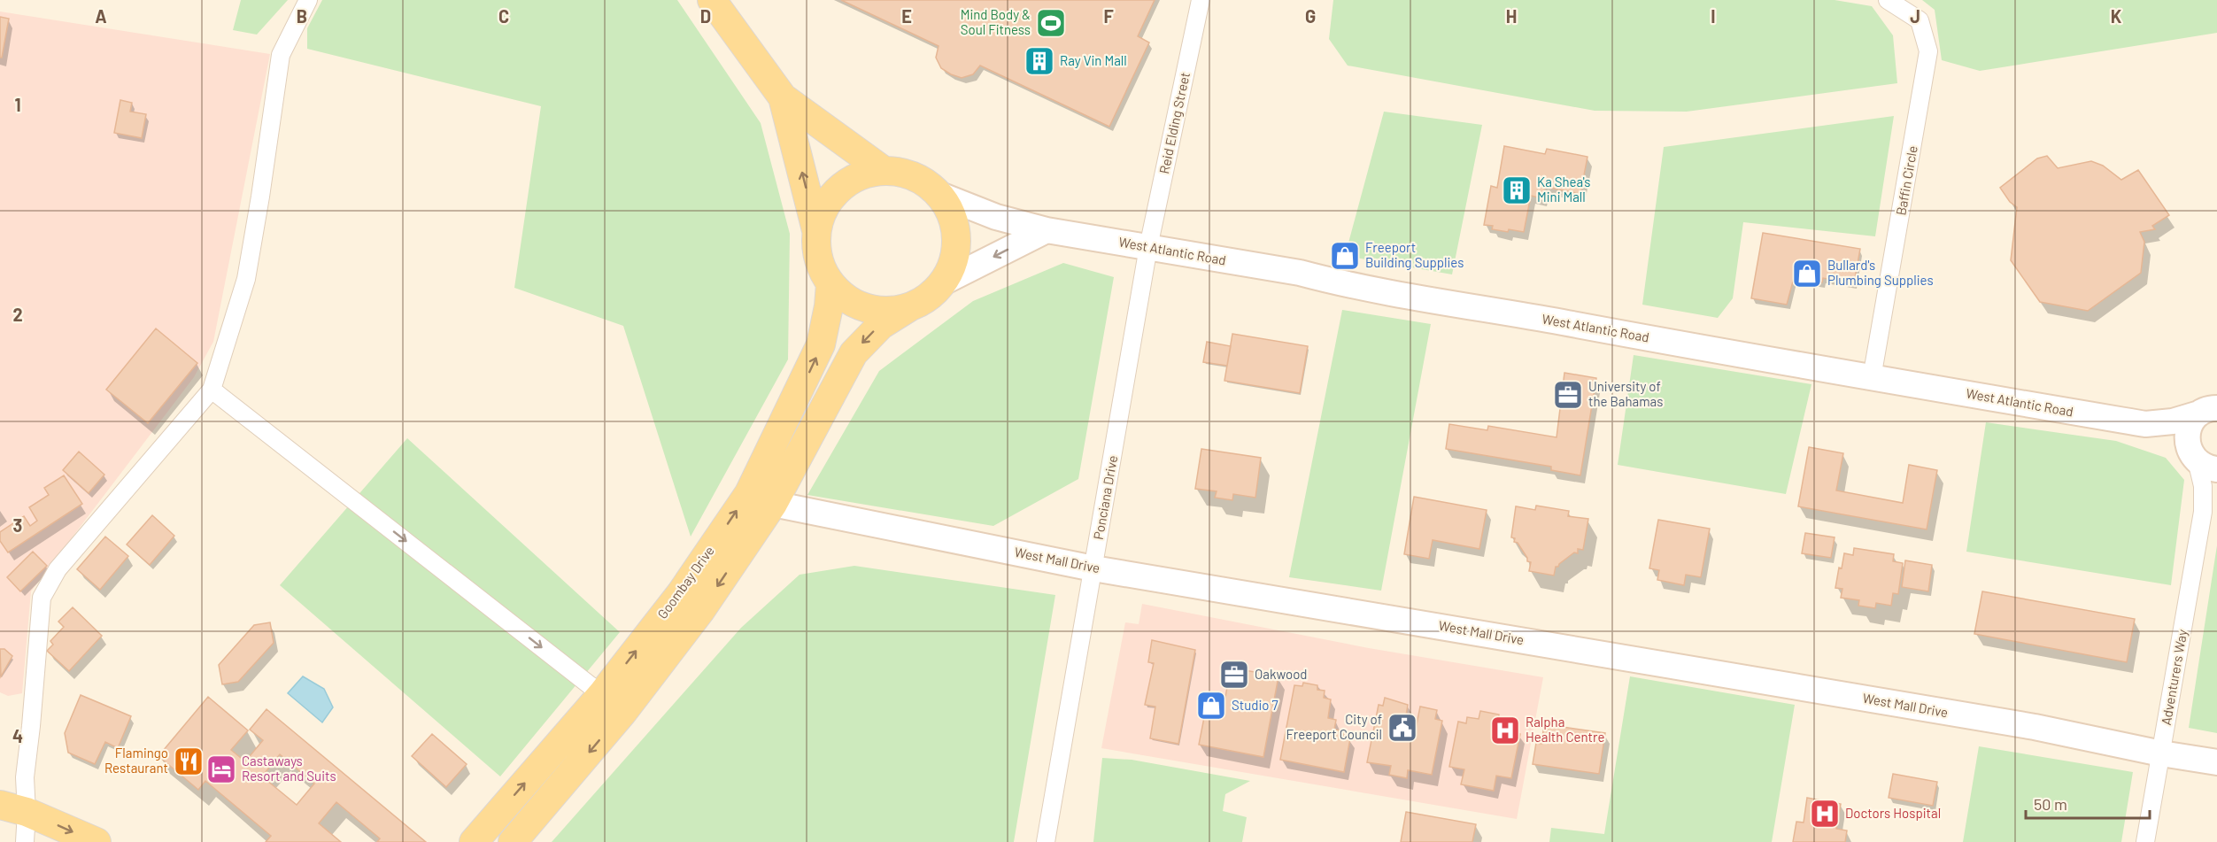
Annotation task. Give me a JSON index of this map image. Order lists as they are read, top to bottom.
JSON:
{
  "streets": {
    "main road": ["West Atlantic Road", "West Mall Drive", "Goombay Drive"],
    "street": [
      "Reid Elding Street",
      "Baffin Circle",
      "Ponciana Drive",
      "Adventurers Way"
    ]
  },
  "crossings": [
    ["Reid Elding Street", "West Atlantic Road"],
    ["Reid Elding Street", "Ponciana Drive"],
    ["Baffin Circle", "West Atlantic Road"],
    ["West Atlantic Road", "Ponciana Drive"],
    ["West Atlantic Road", "Goombay Drive"],
    ["West Atlantic Road", "Adventurers Way"],
    ["Ponciana Drive", "West Mall Drive"],
    ["West Mall Drive", "Goombay Drive"],
    ["West Mall Drive", "Adventurers Way"]
  ],
  "places": {
    "sports": ["Mind Body & Soul Fitness"],
    "building": ["Ray Vin Mall", "Ka Shea's Mini Mall"],
    "shop": ["Freeport Building Supplies", "Bullard's Plumbing Supplies", "Studio 7"],
    "office": ["University of the Bahamas", "Oakwood"],
    "public building": ["City of Freeport Council"],
    "hospital": ["Ralpha Health Centre", "Doctors Hospital"],
    "restaurant": ["Flamingo Restaurant"],
    "hotel": ["Castaways Resort and Suits"]
  },
  "scale_bar": "50 m",
  "grid": {
    "columns": [
      "A",
      "B",
      "C",
      "D",
      "E",
      "F",
      "G",
      "H",
      "I",
      "J",
      "K"
    ],
    "rows": [
      "1",
      "2",
      "3",
      "4"
    ]
  }
}
